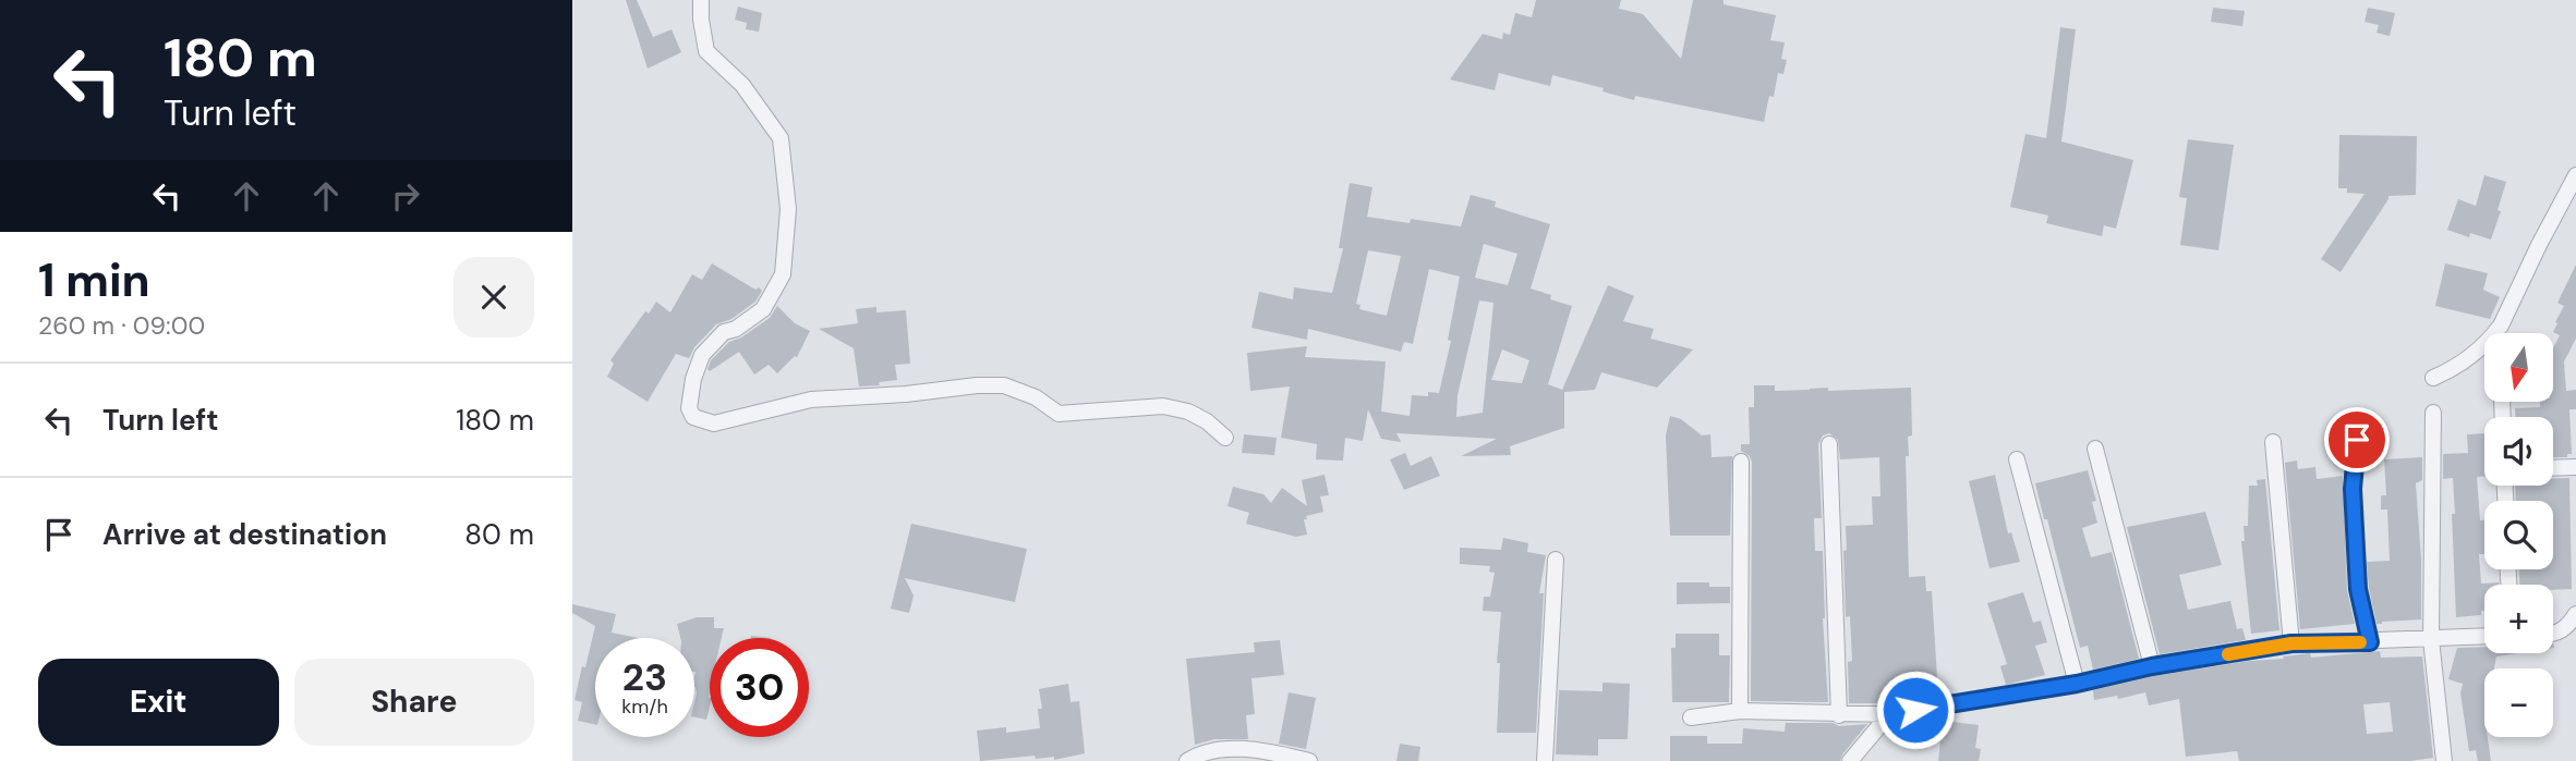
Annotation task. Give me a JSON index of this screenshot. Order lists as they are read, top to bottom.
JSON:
{
  "north": "bottom",
  "page": {
    "turn": ["180 m", "Turn left"],
    "heading": ["1 min", "260 m · 09:00"],
    "map_buttons": ["+", "−"],
    "list": [
      {
        "name": "Turn left",
        "value": "180 m"
      },
      {
        "name": "Arrive at destination",
        "value": "80 m"
      }
    ],
    "speed": "23 km/h",
    "limit": "30",
    "buttons": ["Exit", "Share"]
  }
}
